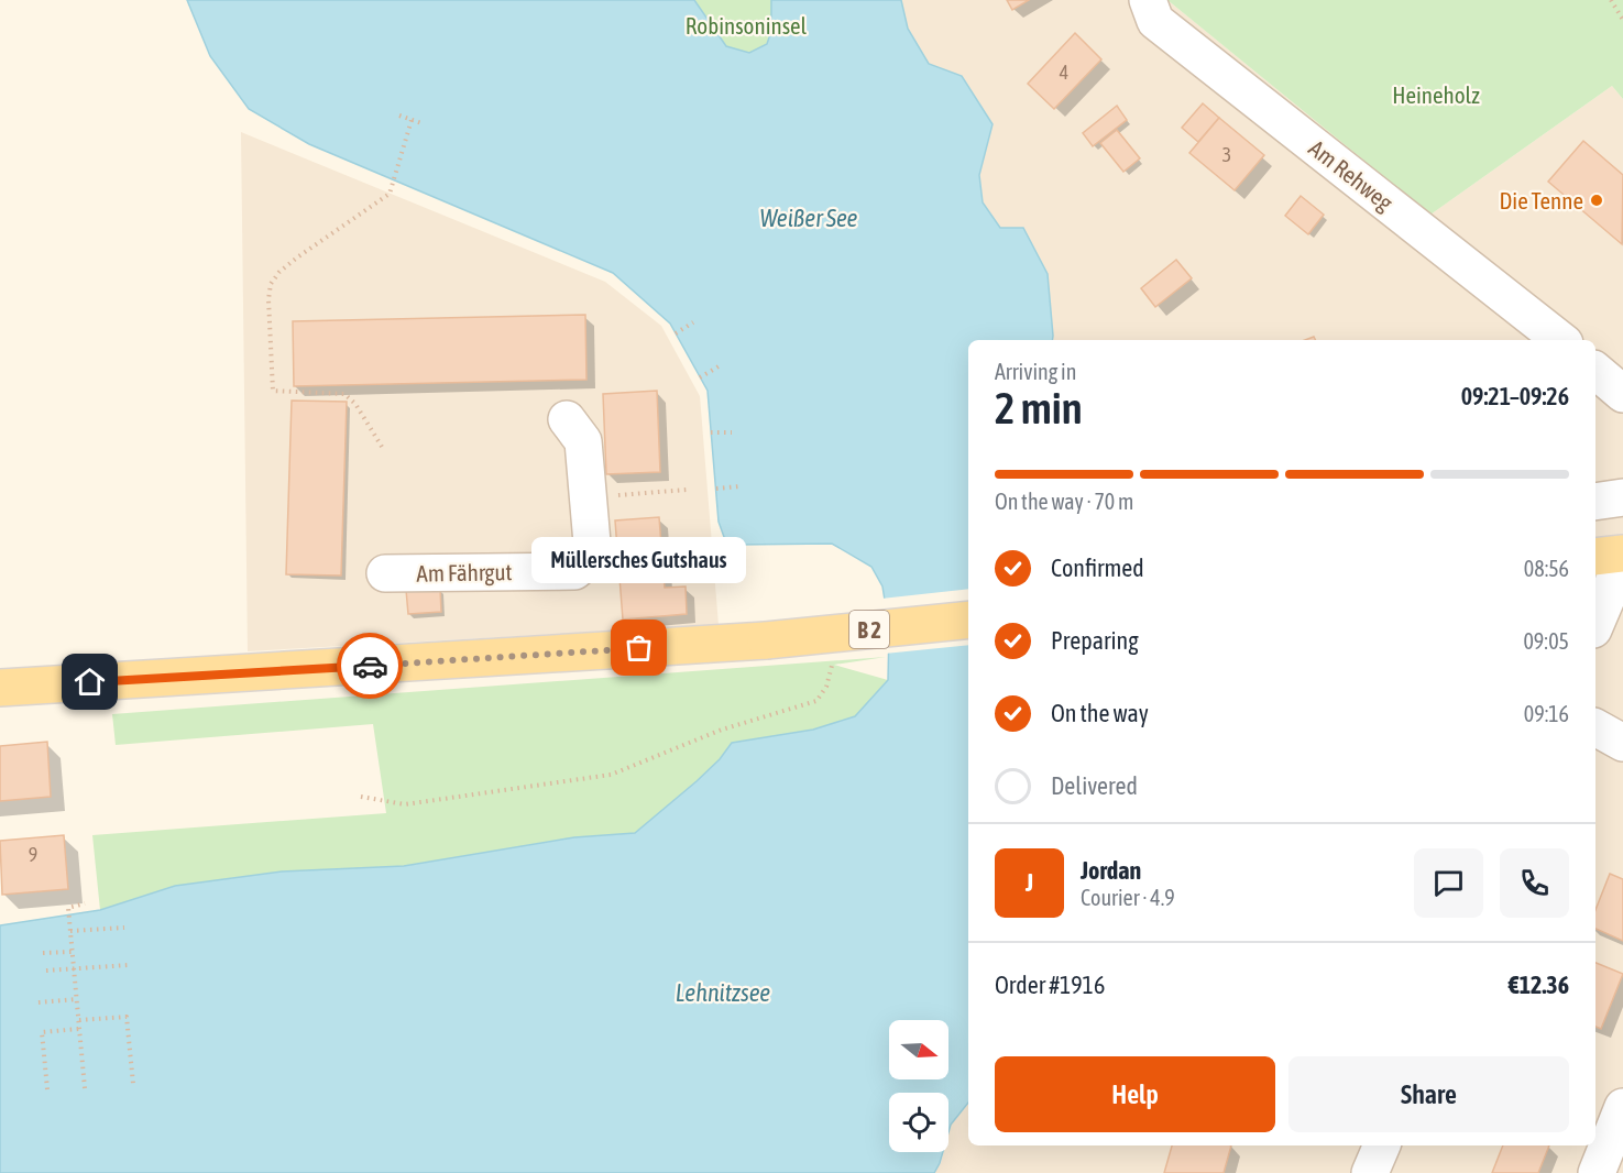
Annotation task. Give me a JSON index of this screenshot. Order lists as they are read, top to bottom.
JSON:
{
  "streets": {
    "main road": ["B 2"],
    "street": ["Am Rehweg", "Am Fährgut"]
  },
  "water": ["Weißer See", "Lehnitzsee"],
  "parks": ["Robinsoninsel", "Heineholz"],
  "places": ["Die Tenne", "Müllersches Gutshaus"],
  "house_numbers": ["4", "3", "9"],
  "north": "right",
  "page": {
    "heading": ["2 min", "Arriving in", "09:21–09:26"],
    "panel": [
      "Jordan",
      "Courier · 4.9",
      "Order #1916",
      "€12.36"
    ],
    "bar": "On the way · 70 m",
    "list": [
      ["Confirmed", "08:56"],
      ["Preparing", "09:05"],
      ["On the way", "09:16"],
      "Delivered"
    ],
    "bubble": "Müllersches Gutshaus",
    "round": "J",
    "buttons": ["Help", "Share"]
  }
}
